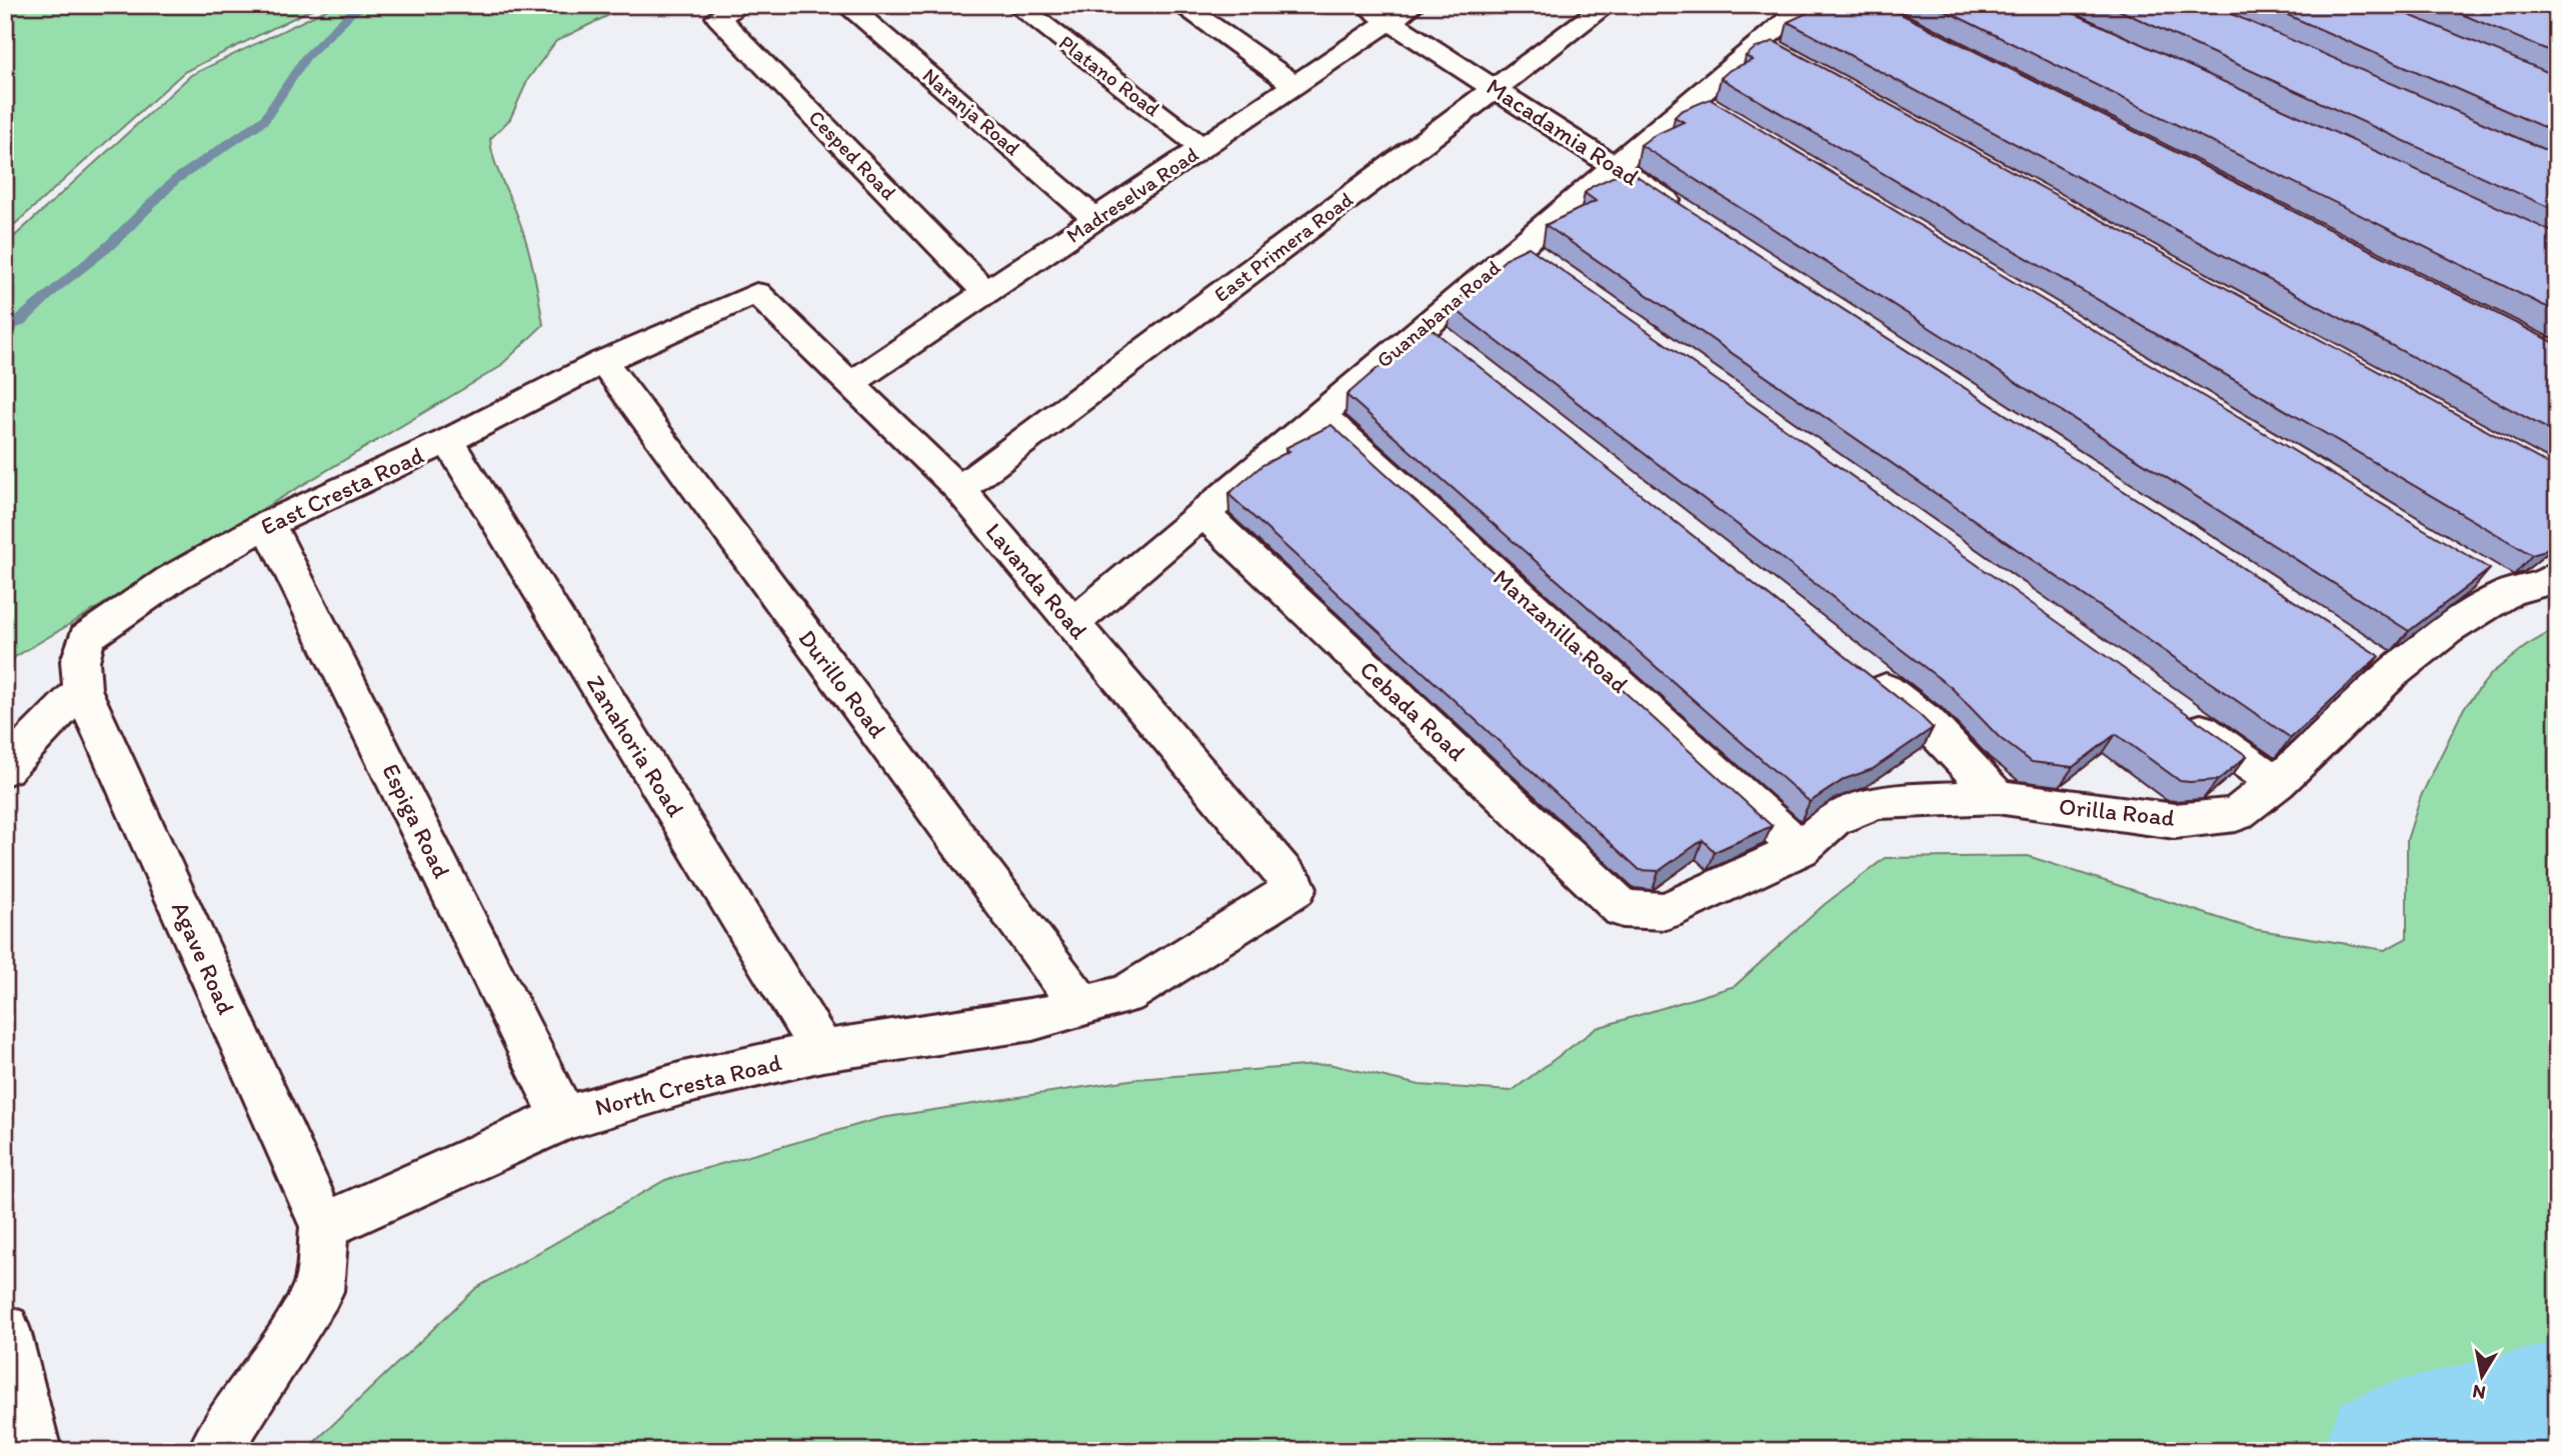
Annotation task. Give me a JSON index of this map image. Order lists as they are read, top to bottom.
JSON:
{
  "streets": {
    "street": [
      "Platano Road",
      "Naranja Road",
      "Macadamia Road",
      "Cesped Road",
      "Madreselva Road",
      "East Primera Road",
      "Guanabana Road",
      "East Cresta Road",
      "Lavanda Road",
      "Manzanilla Road",
      "Durillo Road",
      "Cebada Road",
      "Zanahoria Road",
      "Orilla Road",
      "Espiga Road",
      "Agave Road",
      "North Cresta Road"
    ]
  },
  "crossings": [
    ["Platano Road", "Madreselva Road"],
    ["Naranja Road", "Madreselva Road"],
    ["Macadamia Road", "Madreselva Road"],
    ["Macadamia Road", "East Primera Road"],
    ["Macadamia Road", "Guanabana Road"],
    ["Cesped Road", "Madreselva Road"],
    ["Madreselva Road", "Lavanda Road"],
    ["East Primera Road", "Lavanda Road"],
    ["Guanabana Road", "Lavanda Road"],
    ["Guanabana Road", "Manzanilla Road"],
    ["Guanabana Road", "Cebada Road"],
    ["East Cresta Road", "Lavanda Road"],
    ["East Cresta Road", "Durillo Road"],
    ["East Cresta Road", "Zanahoria Road"],
    ["East Cresta Road", "Espiga Road"],
    ["East Cresta Road", "Agave Road"],
    ["Lavanda Road", "North Cresta Road"],
    ["Manzanilla Road", "Orilla Road"],
    ["Durillo Road", "North Cresta Road"],
    ["Cebada Road", "Orilla Road"],
    ["Zanahoria Road", "North Cresta Road"],
    ["Espiga Road", "North Cresta Road"],
    ["Agave Road", "North Cresta Road"]
  ],
  "north": "bottom"
}
